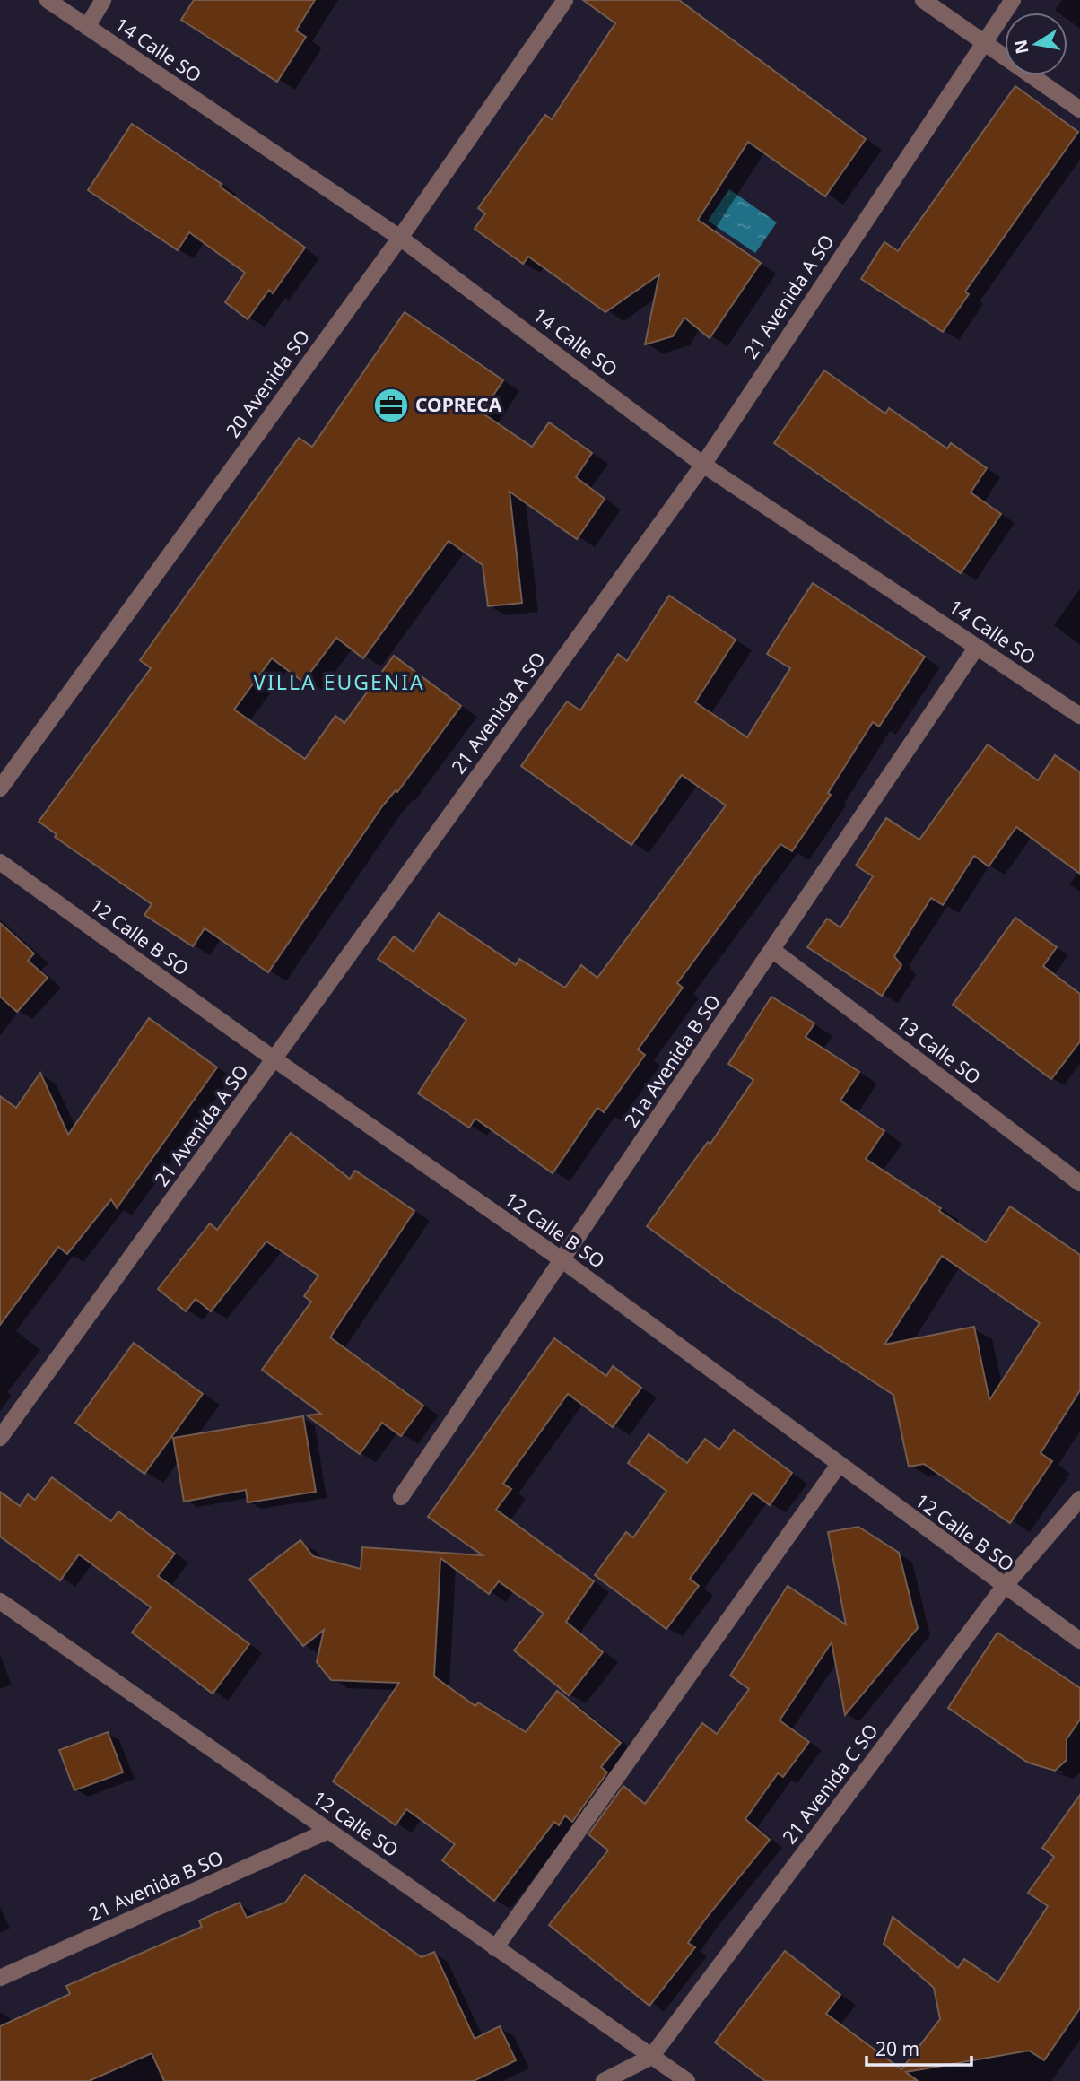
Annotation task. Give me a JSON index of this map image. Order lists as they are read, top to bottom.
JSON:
{
  "streets": {
    "street": [
      "14 Calle SO",
      "21 Avenida A SO",
      "20 Avenida SO",
      "12 Calle B SO",
      "13 Calle SO",
      "21a Avenida B SO",
      "21 Avenida C SO",
      "12 Calle SO",
      "21 Avenida B SO"
    ]
  },
  "crossings": [
    ["14 Calle SO", "21 Avenida A SO"],
    ["14 Calle SO", "20 Avenida SO"],
    ["14 Calle SO", "21a Avenida B SO"],
    ["21 Avenida A SO", "12 Calle B SO"],
    ["12 Calle B SO", "21a Avenida B SO"],
    ["12 Calle B SO", "21 Avenida C SO"],
    ["13 Calle SO", "21a Avenida B SO"],
    ["21 Avenida C SO", "12 Calle SO"],
    ["12 Calle SO", "21 Avenida B SO"]
  ],
  "districts": ["VILLA EUGENIA"],
  "places": {
    "office": ["COPRECA"]
  },
  "scale_bar": "20 m",
  "north": "left"
}
